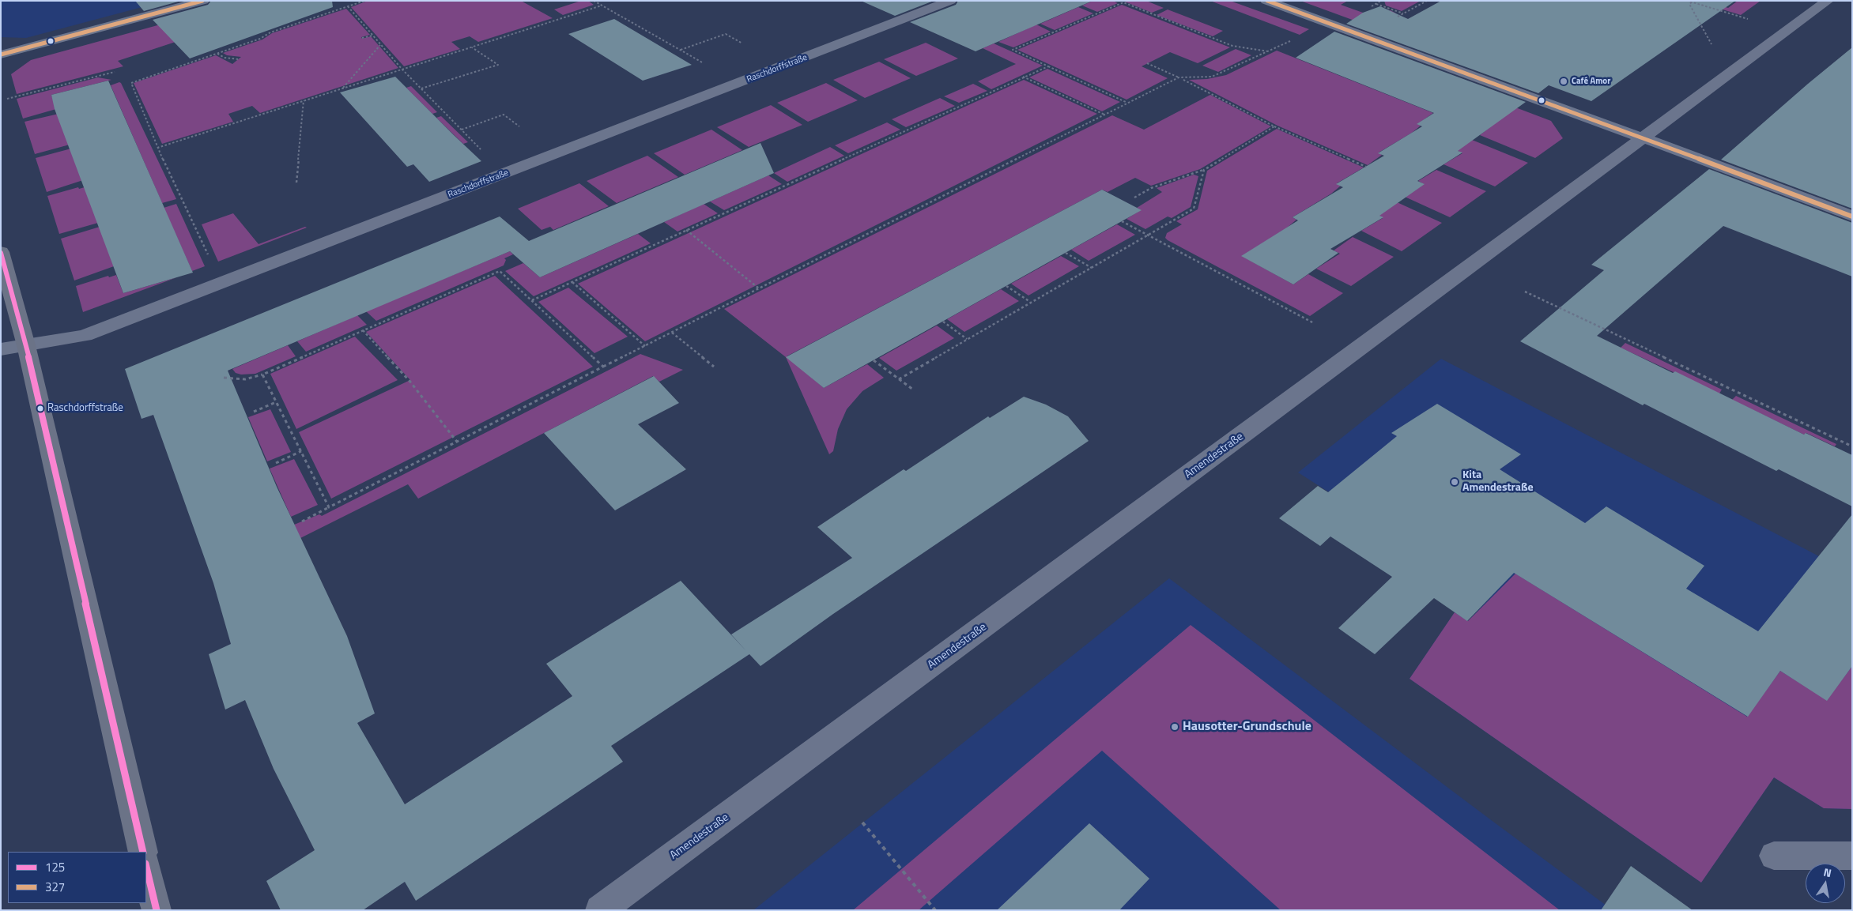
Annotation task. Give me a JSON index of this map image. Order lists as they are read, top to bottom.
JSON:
{
  "streets": {
    "street": ["Raschdorffstraße", "Amendestraße"]
  },
  "places": [
    "Café Amor",
    "Raschdorffstraße",
    "Kita Amendestraße",
    "Hausotter-Grundschule"
  ],
  "lines": ["transit line 327", "transit line 125"],
  "legend": ["125", "327"],
  "north": "top"
}
